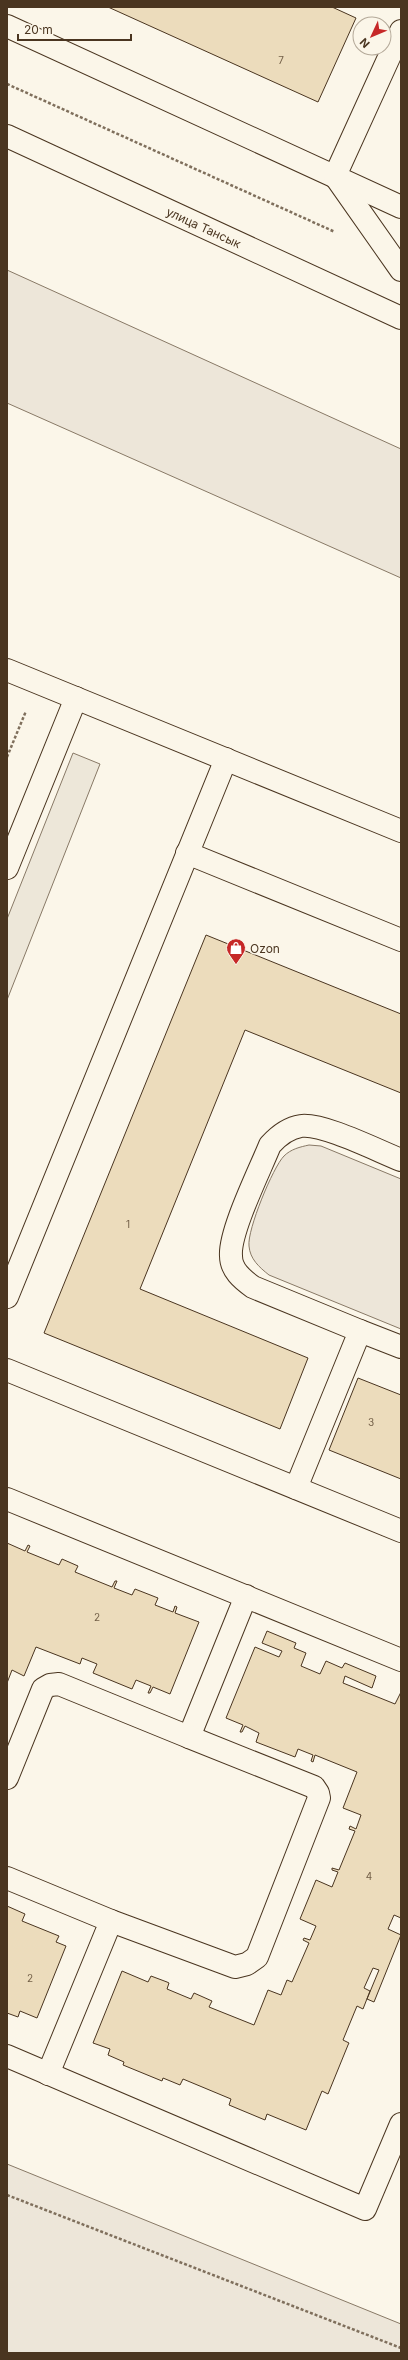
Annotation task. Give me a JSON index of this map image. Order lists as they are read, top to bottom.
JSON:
{
  "streets": {
    "street": ["улица Тансык"]
  },
  "places": {
    "shop": ["Ozon"]
  },
  "house_numbers": [
    "7",
    "1",
    "3",
    "2",
    "4",
    "2"
  ],
  "scale_bar": "20 m",
  "north": "bottom left"
}
